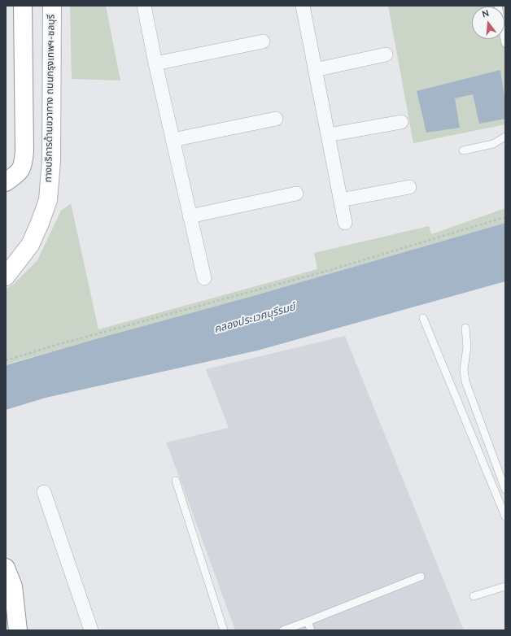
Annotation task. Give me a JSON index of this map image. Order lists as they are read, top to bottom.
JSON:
{
  "streets": {
    "main road": ["ทางบริการด้านขวาทาง ถนนกรุงเทพฯ-ชลบุรี"]
  },
  "water": ["คลองประเวศบุรีรมย์"],
  "north": "top"
}
